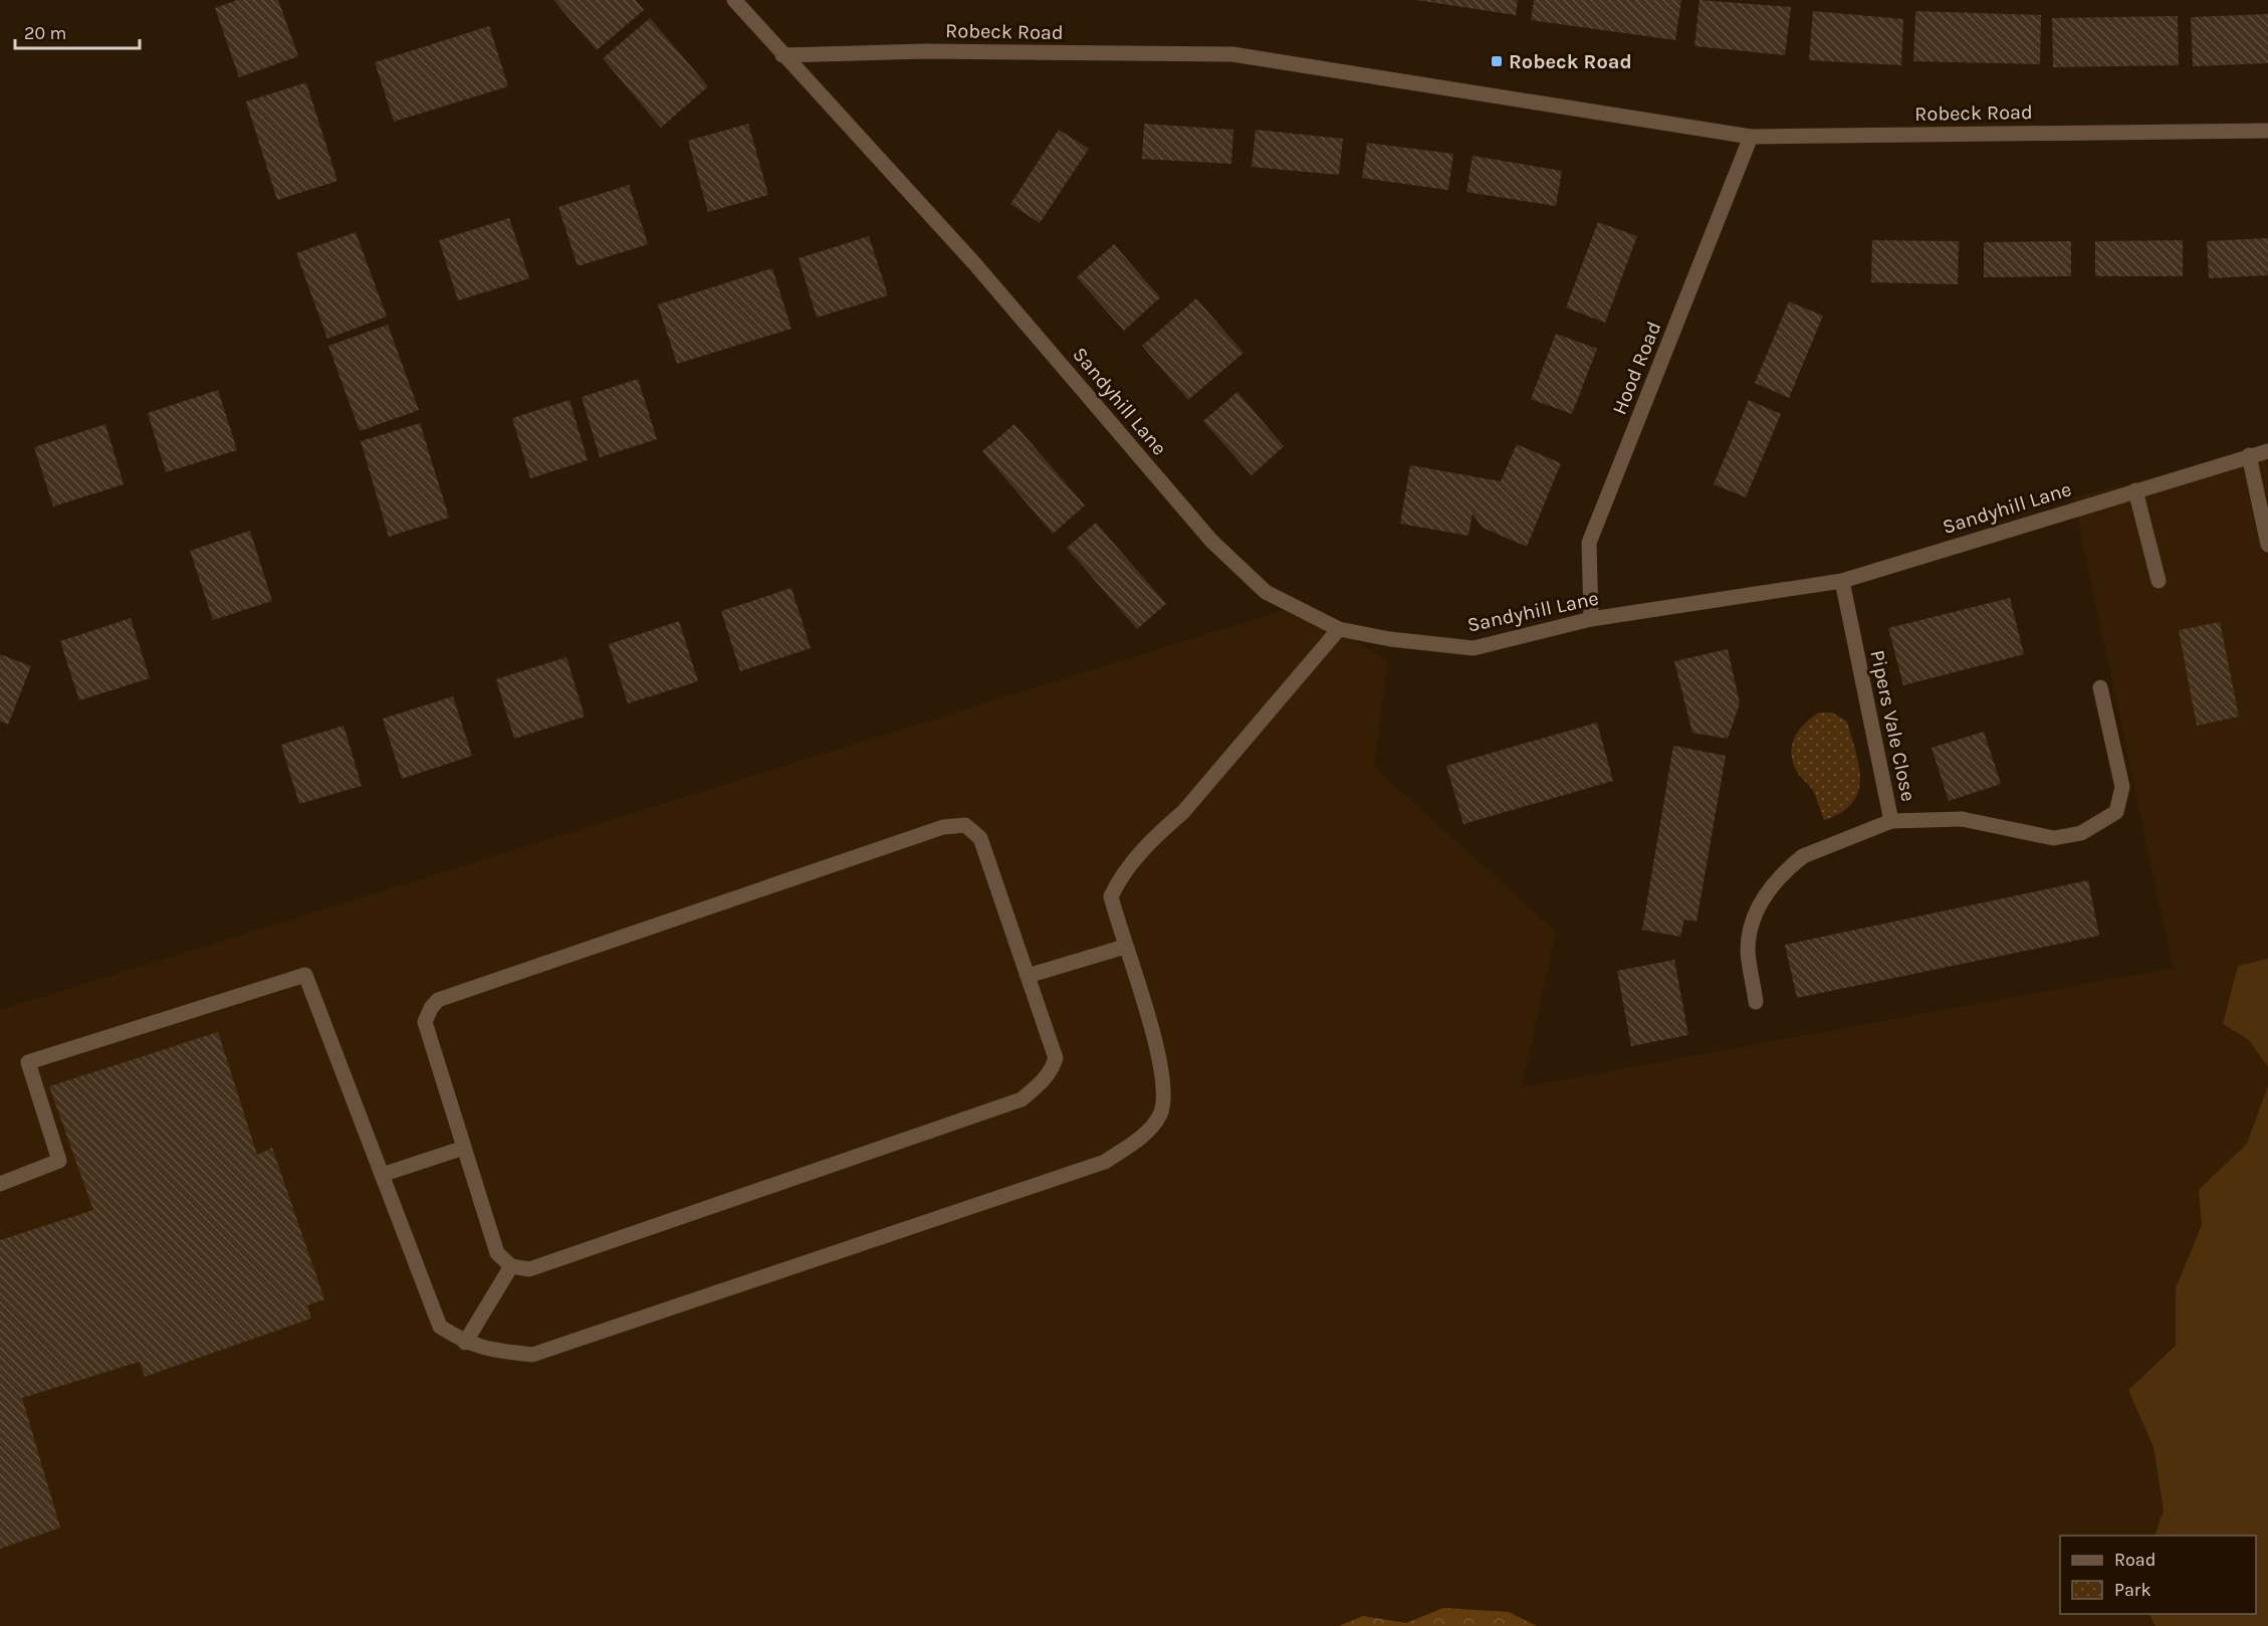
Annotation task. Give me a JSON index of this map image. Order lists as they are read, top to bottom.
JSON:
{
  "streets": {
    "street": [
      "Robeck Road",
      "Hood Road",
      "Sandyhill Lane",
      "Pipers Vale Close"
    ]
  },
  "crossings": [
    ["Robeck Road", "Hood Road"],
    ["Robeck Road", "Sandyhill Lane"],
    ["Hood Road", "Sandyhill Lane"],
    ["Sandyhill Lane", "Pipers Vale Close"]
  ],
  "places": {
    "transit": ["Robeck Road"]
  },
  "legend": ["Road", "Park"],
  "scale_bar": "20 m"
}
